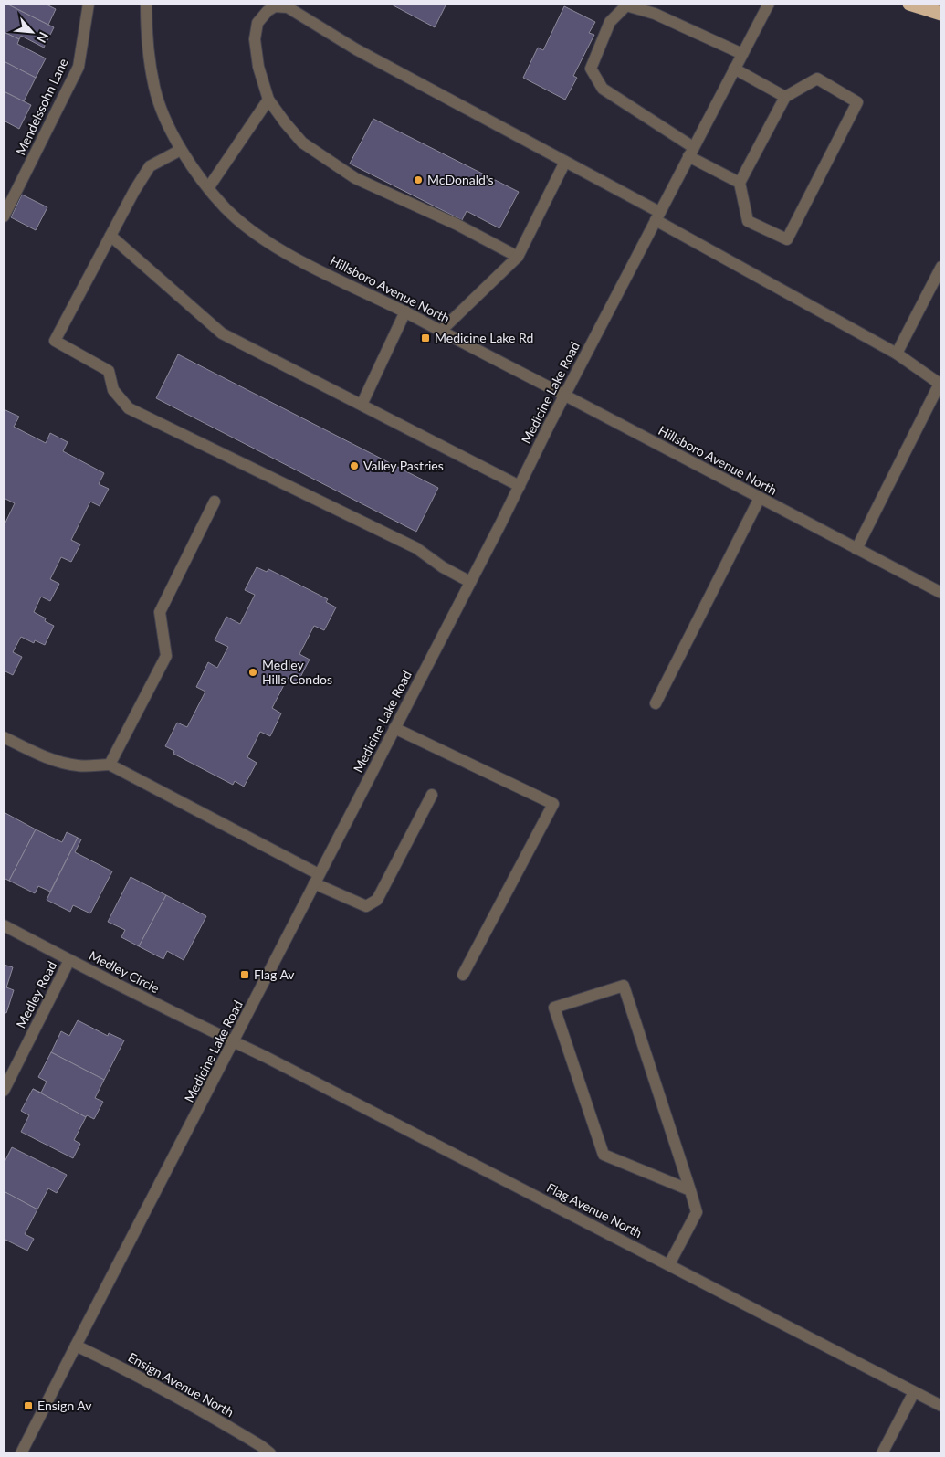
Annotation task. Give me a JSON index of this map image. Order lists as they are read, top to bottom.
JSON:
{
  "streets": {
    "street": [
      "Mendelssohn Lane",
      "Hillsboro Avenue North",
      "Medicine Lake Road",
      "Medley Circle",
      "Medley Road",
      "Flag Avenue North",
      "Ensign Avenue North"
    ]
  },
  "crossings": [
    ["Hillsboro Avenue North", "Medicine Lake Road"],
    ["Medicine Lake Road", "Medley Circle"],
    ["Medicine Lake Road", "Flag Avenue North"],
    ["Medicine Lake Road", "Ensign Avenue North"],
    ["Medley Circle", "Medley Road"],
    ["Medley Circle", "Flag Avenue North"]
  ],
  "places": {
    "other": ["McDonald's", "Valley Pastries", "Medley Hills Condos"],
    "transit": ["Medicine Lake Rd", "Flag Av", "Ensign Av"]
  },
  "north": "bottom right"
}
